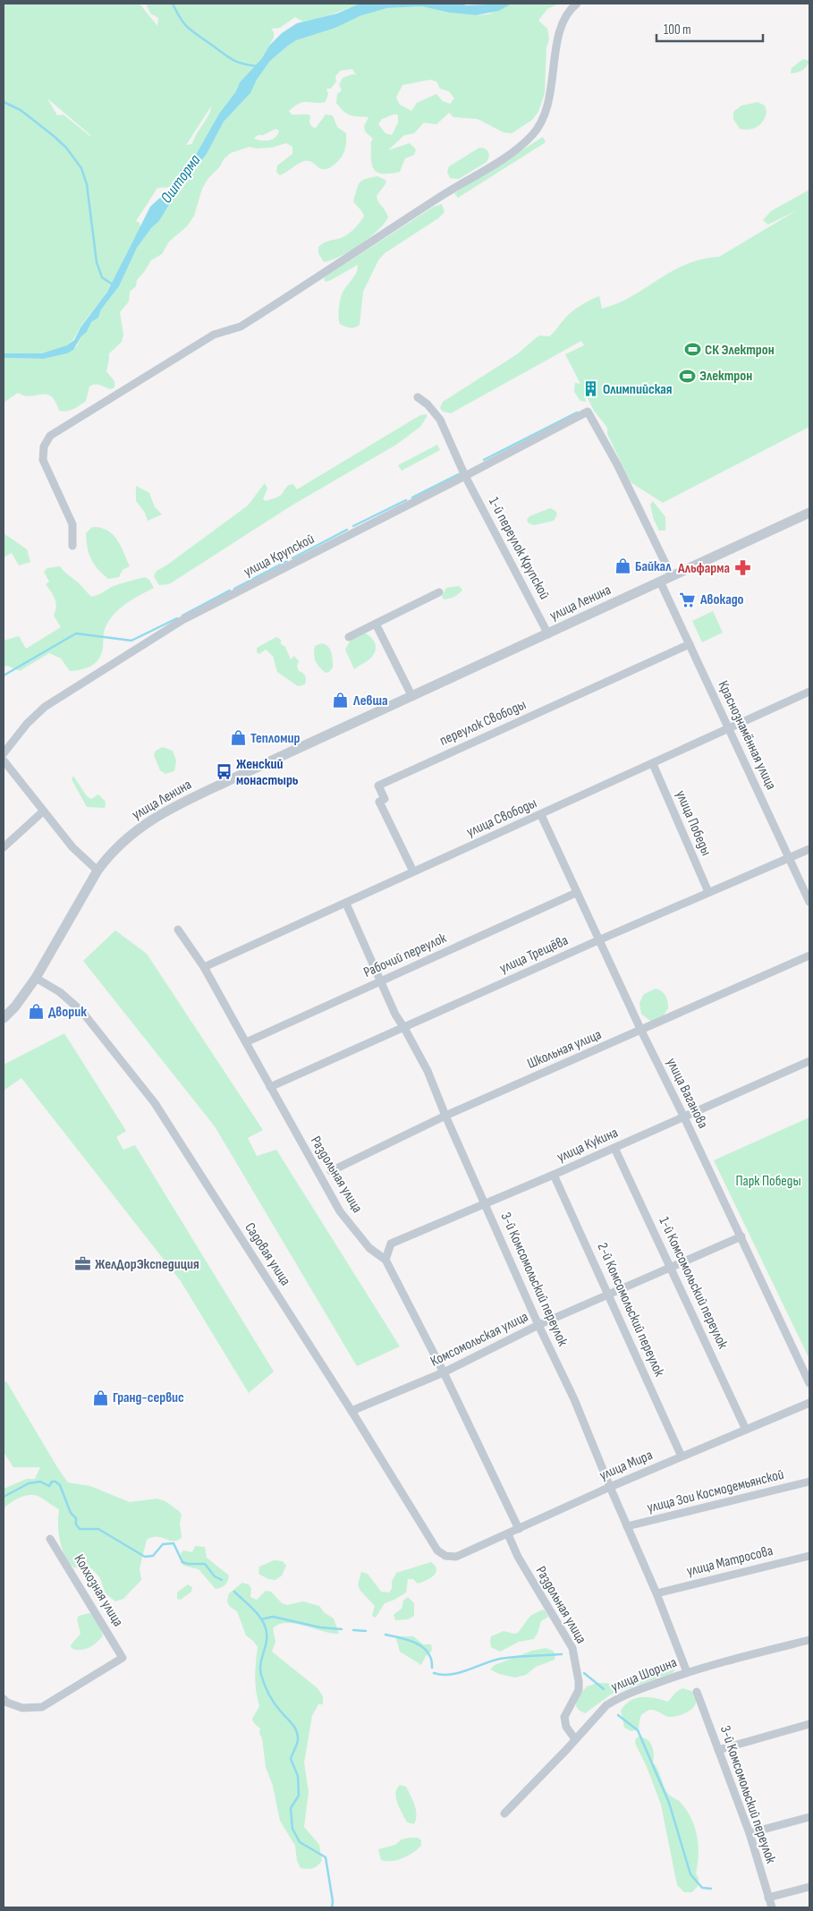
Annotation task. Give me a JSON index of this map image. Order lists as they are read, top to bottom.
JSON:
{
  "streets": {
    "street": [
      "1-й переулок Крупской",
      "улица Крупской",
      "улица Ленина",
      "переулок Свободы",
      "Краснознамённая улица",
      "улица Свободы",
      "улица Победы",
      "улица Трещёва",
      "Рабочий переулок",
      "Школьная улица",
      "улица Ваганова",
      "улица Кукина",
      "Раздольная улица",
      "Садовая улица",
      "3-й Комсомольский переулок",
      "1-й Комсомольский переулок",
      "2-й Комсомольский переулок",
      "Комсомольская улица",
      "улица Мира",
      "улица Зои Космодемьянской",
      "улица Матросова",
      "Колхозная улица",
      "улица Шорина"
    ]
  },
  "crossings": [
    ["1-й переулок Крупской", "улица Крупской"],
    ["1-й переулок Крупской", "улица Ленина"],
    ["улица Крупской", "улица Ленина"],
    ["улица Ленина", "Краснознамённая улица"],
    ["улица Ленина", "Садовая улица"],
    ["переулок Свободы", "Краснознамённая улица"],
    ["переулок Свободы", "улица Свободы"],
    ["Краснознамённая улица", "улица Свободы"],
    ["Краснознамённая улица", "улица Трещёва"],
    ["улица Свободы", "улица Победы"],
    ["улица Свободы", "улица Ваганова"],
    ["улица Свободы", "Раздольная улица"],
    ["улица Свободы", "3-й Комсомольский переулок"],
    ["улица Победы", "улица Трещёва"],
    ["улица Трещёва", "улица Ваганова"],
    ["улица Трещёва", "Раздольная улица"],
    ["улица Трещёва", "3-й Комсомольский переулок"],
    ["Рабочий переулок", "улица Ваганова"],
    ["Рабочий переулок", "Раздольная улица"],
    ["Рабочий переулок", "3-й Комсомольский переулок"],
    ["Школьная улица", "улица Ваганова"],
    ["Школьная улица", "3-й Комсомольский переулок"],
    ["улица Ваганова", "улица Кукина"],
    ["улица Ваганова", "Комсомольская улица"],
    ["улица Кукина", "Раздольная улица"],
    ["улица Кукина", "3-й Комсомольский переулок"],
    ["улица Кукина", "1-й Комсомольский переулок"],
    ["улица Кукина", "2-й Комсомольский переулок"],
    ["Раздольная улица", "Комсомольская улица"],
    ["Раздольная улица", "улица Мира"],
    ["Раздольная улица", "улица Шорина"],
    ["Садовая улица", "Комсомольская улица"],
    ["Садовая улица", "улица Мира"],
    ["3-й Комсомольский переулок", "Комсомольская улица"],
    ["3-й Комсомольский переулок", "улица Мира"],
    ["3-й Комсомольский переулок", "улица Зои Космодемьянской"],
    ["3-й Комсомольский переулок", "улица Матросова"],
    ["3-й Комсомольский переулок", "улица Шорина"],
    ["1-й Комсомольский переулок", "Комсомольская улица"],
    ["1-й Комсомольский переулок", "улица Мира"],
    ["2-й Комсомольский переулок", "Комсомольская улица"],
    ["2-й Комсомольский переулок", "улица Мира"]
  ],
  "water": ["Ошторма"],
  "parks": ["Парк Победы"],
  "places": {
    "sports": ["СК Электрон", "Электрон"],
    "building": ["Олимпийская"],
    "shop": [
      "Байкал",
      "Левша",
      "Тепломир",
      "Дворик",
      "Гранд-сервис"
    ],
    "pharmacy": ["Альфарма"],
    "supermarket": ["Авокадо"],
    "bus stop": ["Женский монастырь"],
    "office": ["ЖелДорЭкспедиция"]
  },
  "scale_bar": "100 m"
}
